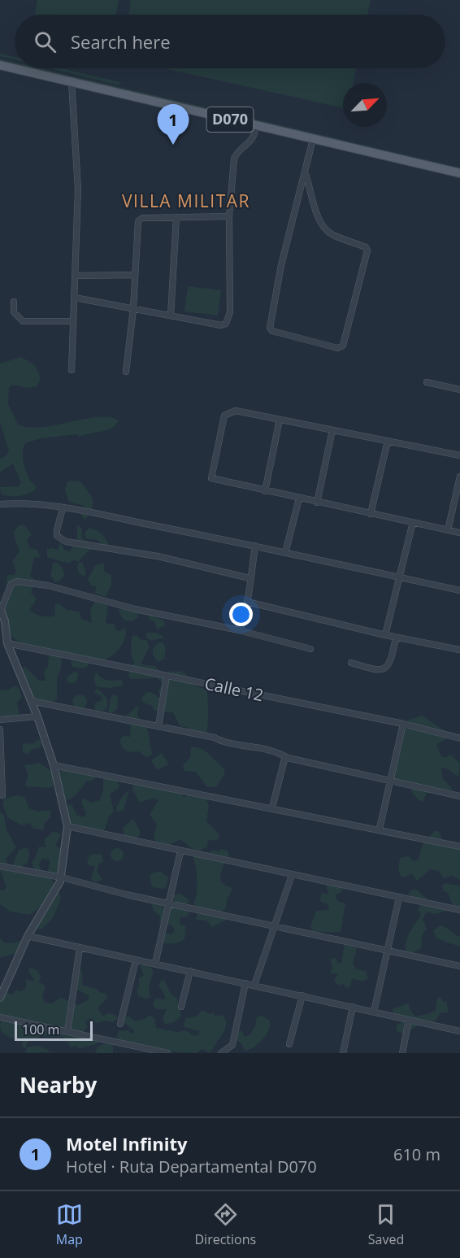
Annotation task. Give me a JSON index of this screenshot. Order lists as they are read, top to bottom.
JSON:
{
  "streets": {
    "main road": ["D070"],
    "street": ["Calle 12"]
  },
  "districts": ["VILLA MILITAR"],
  "scale_bar": "100 m",
  "north": "top right",
  "page": {
    "search": "Search here",
    "pins": "1",
    "scale": "100 m",
    "heading": "Nearby",
    "list": [
      {
        "mark": "1",
        "name": "Motel Infinity",
        "note": "Hotel · Ruta Departamental D070",
        "value": "610 m"
      }
    ],
    "nav": ["Map", "Directions", "Saved"]
  }
}
